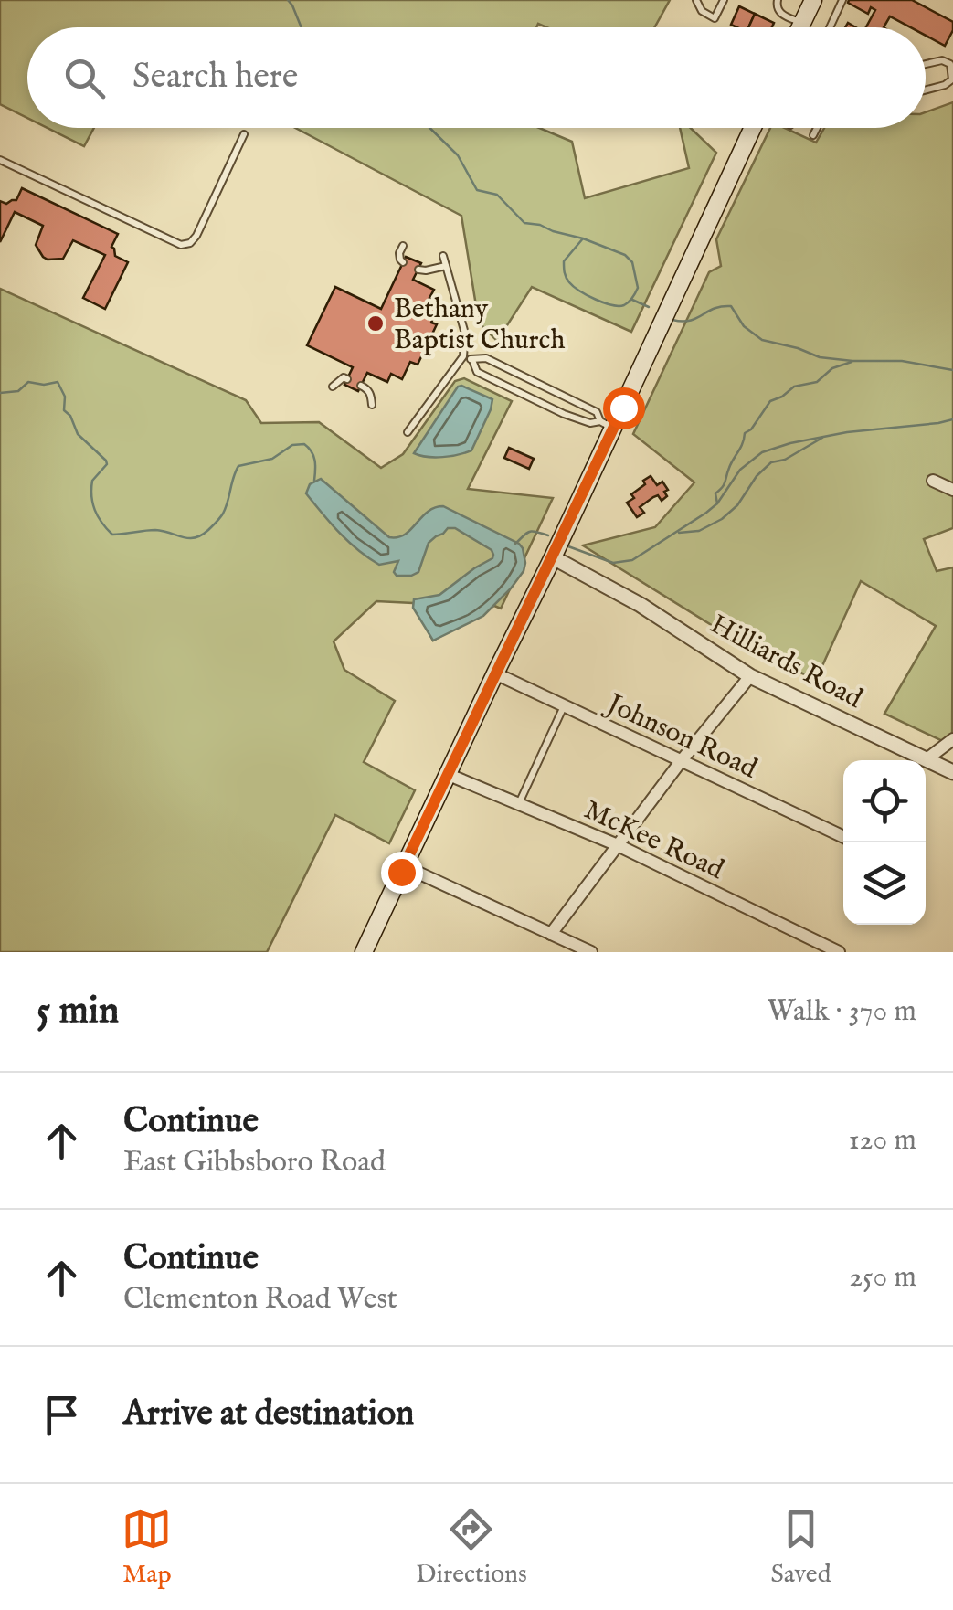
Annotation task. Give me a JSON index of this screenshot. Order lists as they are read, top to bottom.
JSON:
{
  "streets": {
    "street": ["Hilliards Road", "Johnson Road", "McKee Road"]
  },
  "places": ["Bethany Baptist Church"],
  "page": {
    "search": "Search here",
    "heading": ["5 min", "Walk · 370 m"],
    "list": [
      ["Continue", "East Gibbsboro Road", "120 m"],
      ["Continue", "Clementon Road West", "250 m"],
      "Arrive at destination"
    ],
    "nav": ["Map", "Directions", "Saved"]
  }
}
